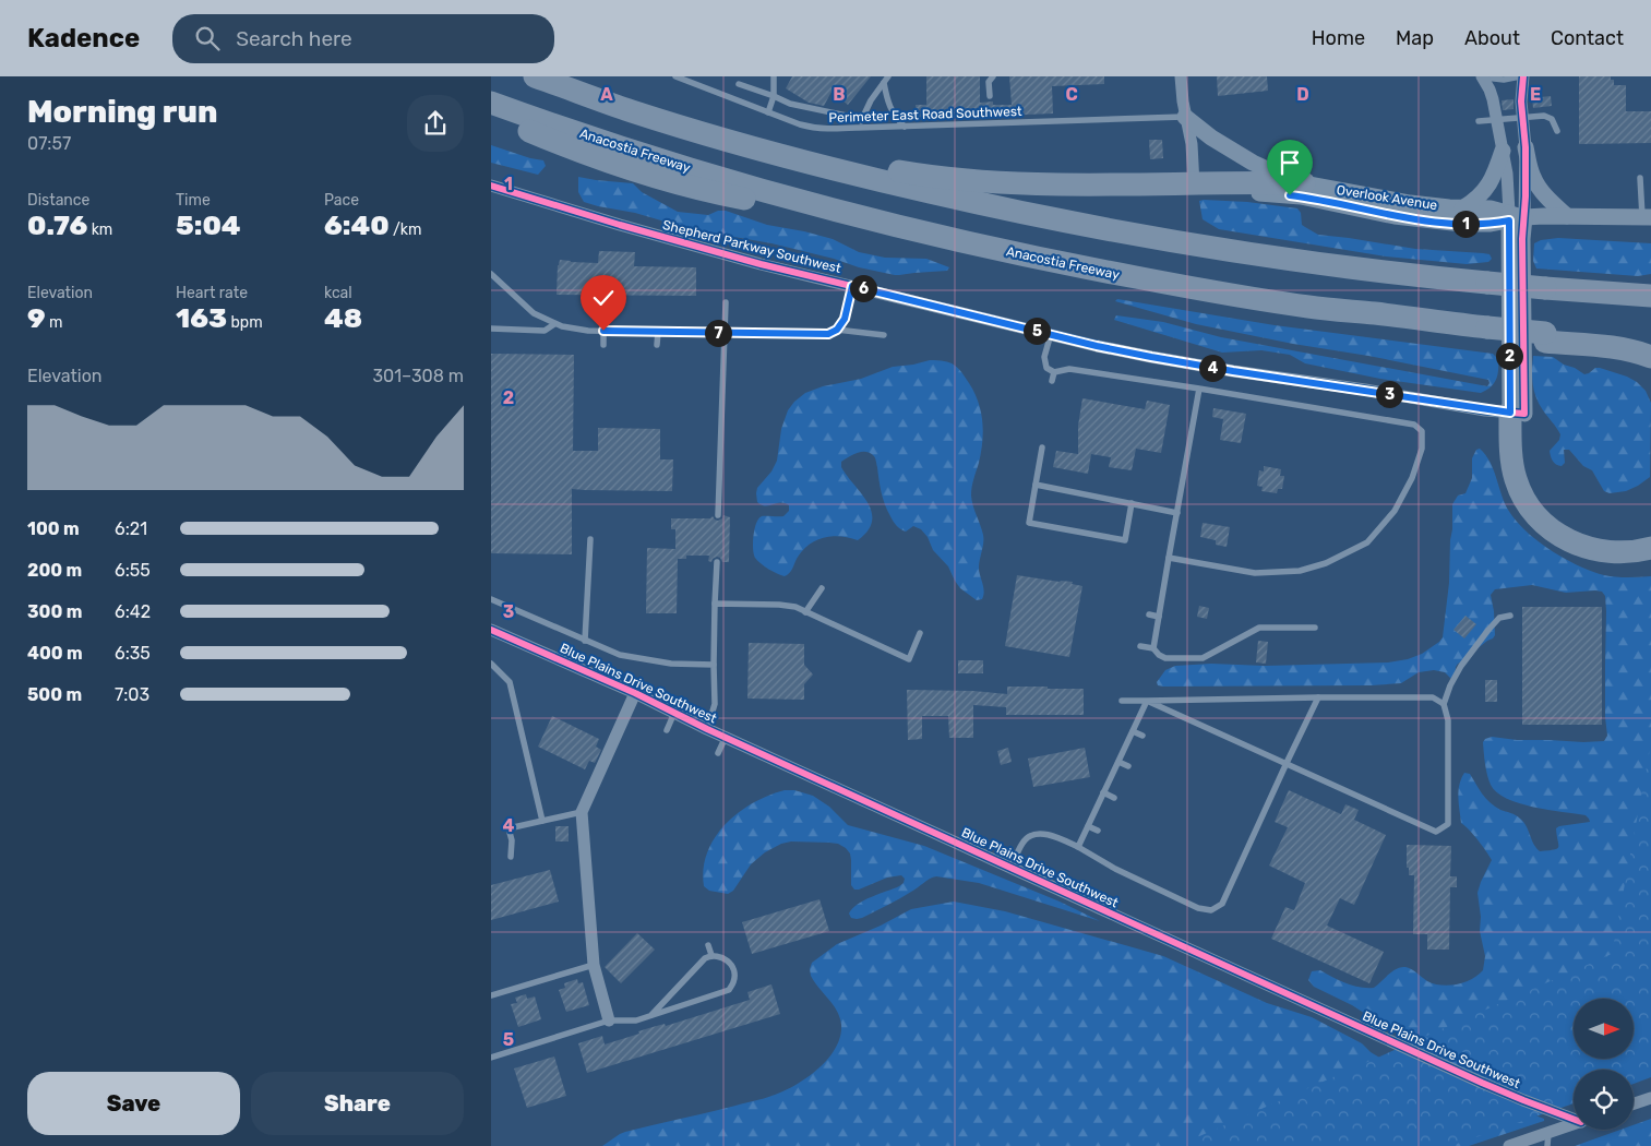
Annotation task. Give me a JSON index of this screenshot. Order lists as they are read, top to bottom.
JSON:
{
  "streets": {
    "highway": ["Anacostia Freeway"],
    "street": ["Overlook Avenue", "Shepherd Parkway Southwest", "Blue Plains Drive Southwest"],
    "lane": ["Perimeter East Road Southwest"]
  },
  "crossings": [
    ["Perimeter East Road Southwest", "Overlook Avenue"]
  ],
  "north": "right",
  "page": {
    "header": "Kadence",
    "search": "Search here",
    "nav": [
      "Home",
      "Map",
      "About",
      "Contact"
    ],
    "heading": ["Morning run", "07:57"],
    "stats": [
      ["Distance", "0.76 km"],
      ["Time", "5:04"],
      ["Pace", "6:40 /km"],
      ["Elevation", "9 m"],
      ["Heart rate", "163 bpm"],
      ["kcal", "48"]
    ],
    "pins": [
      "1",
      "6",
      "5",
      "7",
      "2",
      "4",
      "3"
    ],
    "chart": ["Elevation", "301–308 m"],
    "list": [
      {
        "name": "100 m",
        "note": "6:21"
      },
      {
        "name": "200 m",
        "note": "6:55"
      },
      {
        "name": "300 m",
        "note": "6:42"
      },
      {
        "name": "400 m",
        "note": "6:35"
      },
      {
        "name": "500 m",
        "note": "7:03"
      }
    ],
    "buttons": ["Save", "Share"]
  },
  "grid": {
    "columns": [
      "A",
      "B",
      "C",
      "D",
      "E"
    ],
    "rows": [
      "1",
      "2",
      "3",
      "4",
      "5"
    ]
  }
}
